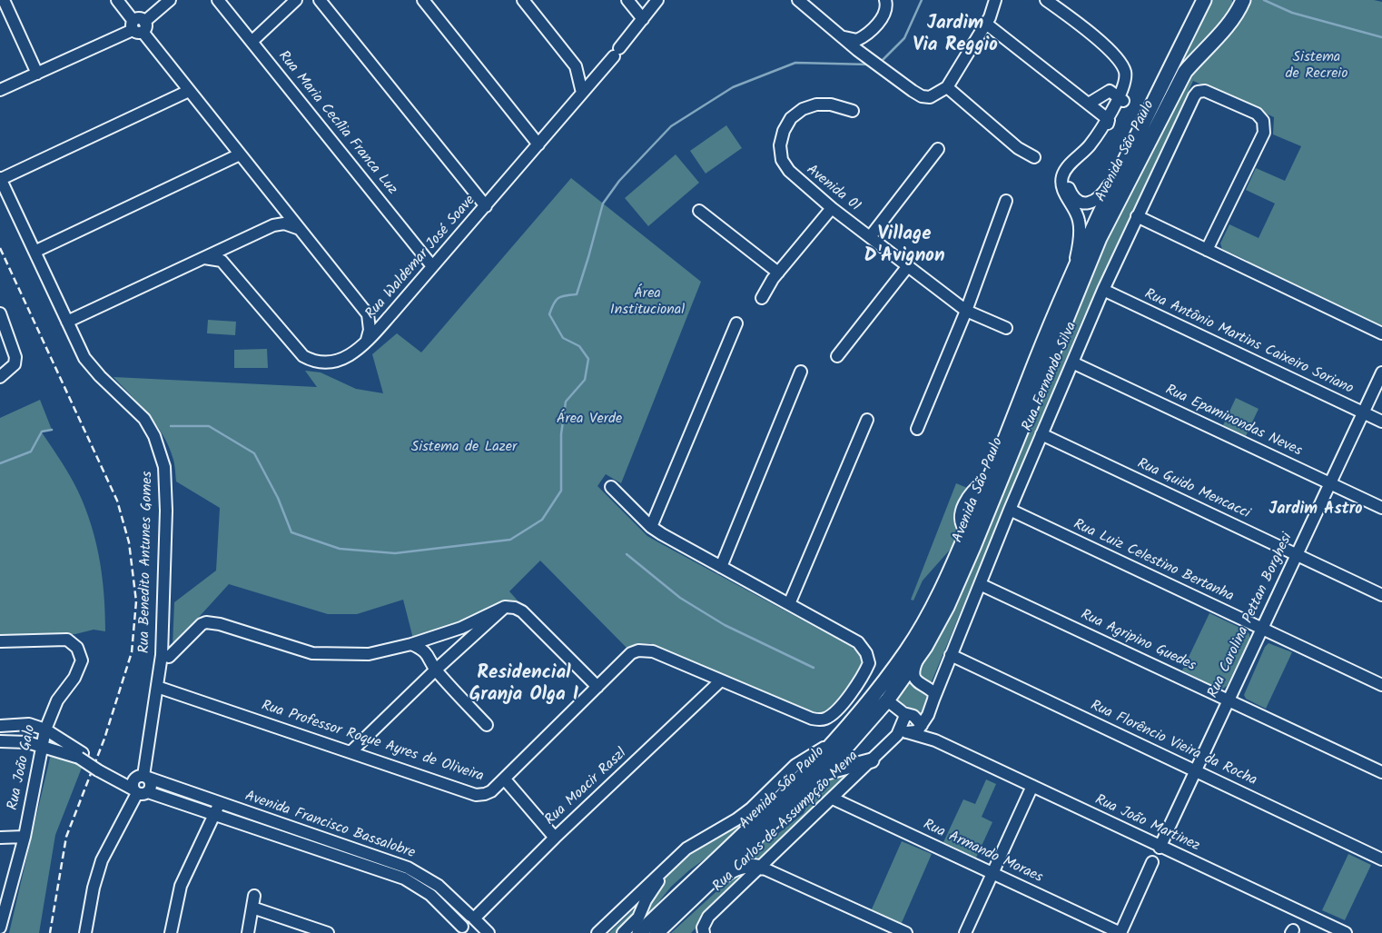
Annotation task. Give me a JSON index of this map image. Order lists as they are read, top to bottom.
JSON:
{
  "streets": {
    "main road": ["Avenida São Paulo"],
    "street": [
      "Rua Maria Cecília Franca Luz",
      "Avenida 01",
      "Rua Waldemar José Soave",
      "Rua Antônio Martins Caixeiro Soriano",
      "Rua Fernando Silva",
      "Rua Epaminondas Neves",
      "Rua Guido Mencacci",
      "Rua Luiz Celestino Bertanha",
      "Rua Benedito Antunes Gomes",
      "Rua Carolina Pettan Borghesi",
      "Rua Agripino Guedes",
      "Rua Professor Roque Ayres de Oliveira",
      "Rua Florêncio Vieira da Rocha",
      "Rua João Galo",
      "Rua Moacir Raszl",
      "Rua Carlos de Assumpção Mena",
      "Rua João Martinez",
      "Avenida Francisco Bassalobre",
      "Rua Armando Moraes"
    ]
  },
  "crossings": [
    ["Rua Maria Cecília Franca Luz", "Rua Waldemar José Soave"],
    ["Rua Antônio Martins Caixeiro Soriano", "Rua Fernando Silva"],
    ["Rua Antônio Martins Caixeiro Soriano", "Rua Carolina Pettan Borghesi"],
    ["Rua Fernando Silva", "Rua Epaminondas Neves"],
    ["Rua Fernando Silva", "Rua Guido Mencacci"],
    ["Rua Fernando Silva", "Rua Luiz Celestino Bertanha"],
    ["Rua Fernando Silva", "Rua Agripino Guedes"],
    ["Rua Fernando Silva", "Rua Florêncio Vieira da Rocha"],
    ["Rua Fernando Silva", "Rua Carlos de Assumpção Mena"],
    ["Rua Fernando Silva", "Rua João Martinez"],
    ["Rua Epaminondas Neves", "Rua Carolina Pettan Borghesi"],
    ["Rua Guido Mencacci", "Rua Carolina Pettan Borghesi"],
    ["Rua Luiz Celestino Bertanha", "Rua Carolina Pettan Borghesi"],
    ["Rua Benedito Antunes Gomes", "Rua Professor Roque Ayres de Oliveira"],
    ["Rua Benedito Antunes Gomes", "Avenida Francisco Bassalobre"],
    ["Rua Carolina Pettan Borghesi", "Rua Agripino Guedes"],
    ["Rua Carolina Pettan Borghesi", "Rua Florêncio Vieira da Rocha"],
    ["Rua Carolina Pettan Borghesi", "Rua João Martinez"],
    ["Rua Professor Roque Ayres de Oliveira", "Rua Moacir Raszl"],
    ["Rua João Galo", "Avenida Francisco Bassalobre"],
    ["Rua Moacir Raszl", "Avenida Francisco Bassalobre"],
    ["Rua Carlos de Assumpção Mena", "Rua João Martinez"],
    ["Rua Carlos de Assumpção Mena", "Rua Armando Moraes"]
  ],
  "districts": [
    "Jardim Via Reggio",
    "Village D'Avignon",
    "Jardim Astro",
    "Residencial Granja Olga I"
  ],
  "parks": [
    "Sistema de Recreio",
    "Área Institucional",
    "Área Verde",
    "Sistema de Lazer"
  ]
}
